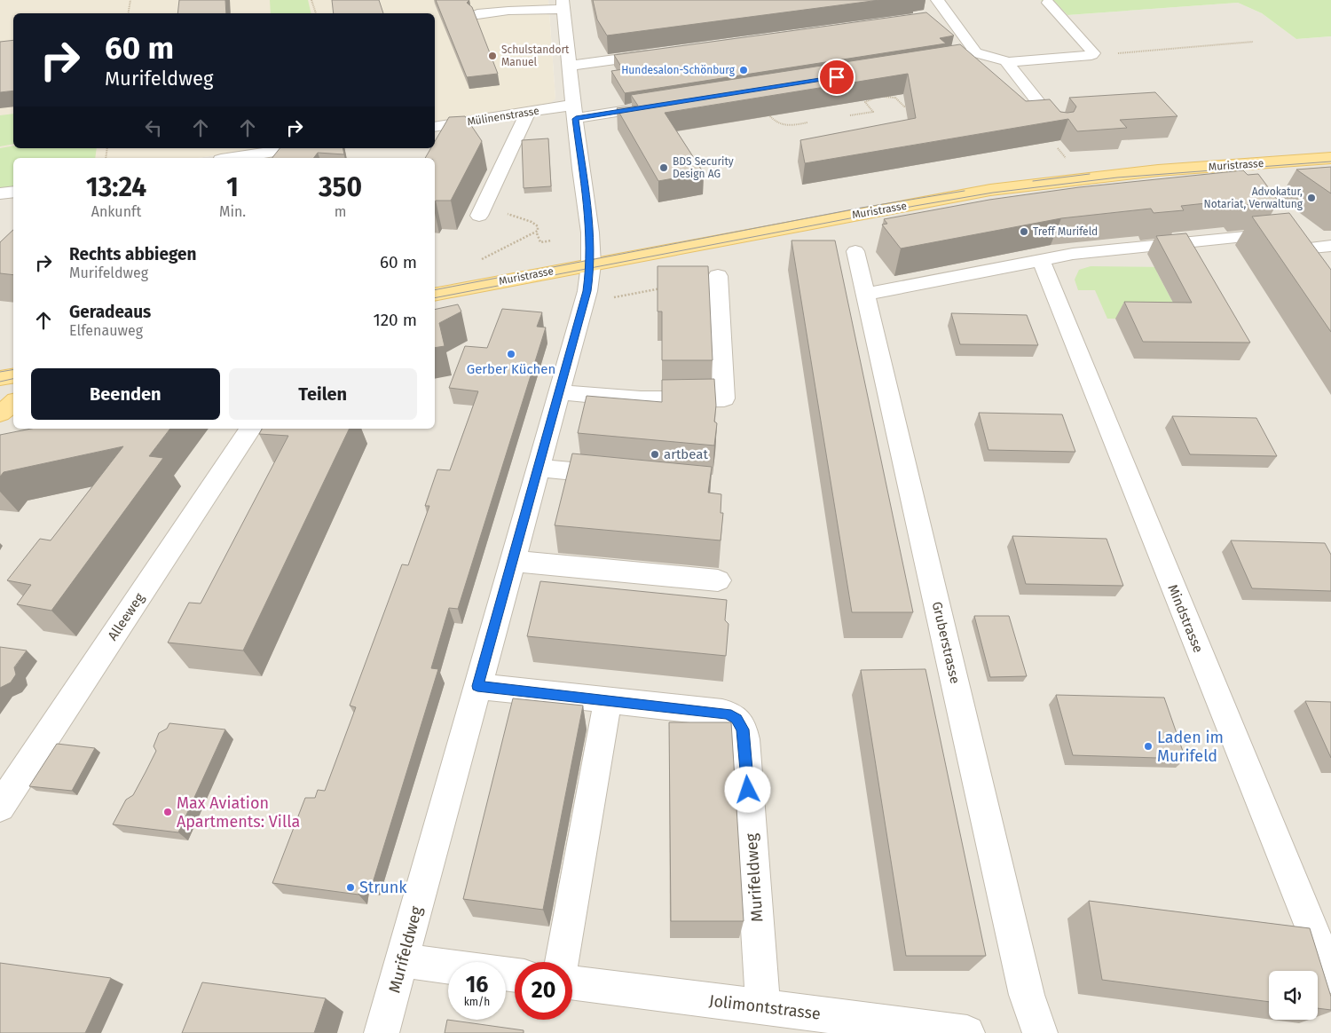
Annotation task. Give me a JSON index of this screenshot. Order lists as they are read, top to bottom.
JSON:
{
  "streets": {
    "main road": ["Muristrasse"],
    "street": [
      "Mülinenstrasse",
      "Alleeweg",
      "Mindstrasse",
      "Gruberstrasse",
      "Murifeldweg",
      "Jolimontstrasse"
    ]
  },
  "crossings": [
    ["Mülinenstrasse", "Murifeldweg"],
    ["Muristrasse", "Murifeldweg"],
    ["Murifeldweg", "Jolimontstrasse"]
  ],
  "places": [
    "Schulstandort Manuel",
    "Hundesalon-Schönburg",
    "BDS Security Design AG",
    "Advokatur, Notariat, Verwaltung",
    "Treff Murifeld",
    "Gerber Küchen",
    "artbeat",
    "Laden im Murifeld",
    "Max Aviation Apartments: Villa",
    "Strunk"
  ],
  "page": {
    "turn": ["60 m", "Murifeldweg"],
    "eta": [
      "13:24",
      "Ankunft",
      "1",
      "Min.",
      "350",
      "m"
    ],
    "list": [
      {
        "name": "Rechts abbiegen",
        "note": "Murifeldweg",
        "value": "60 m"
      },
      {
        "name": "Geradeaus",
        "note": "Elfenauweg",
        "value": "120 m"
      }
    ],
    "buttons": ["Beenden", "Teilen"],
    "speed": "16 km/h",
    "limit": "20"
  }
}
